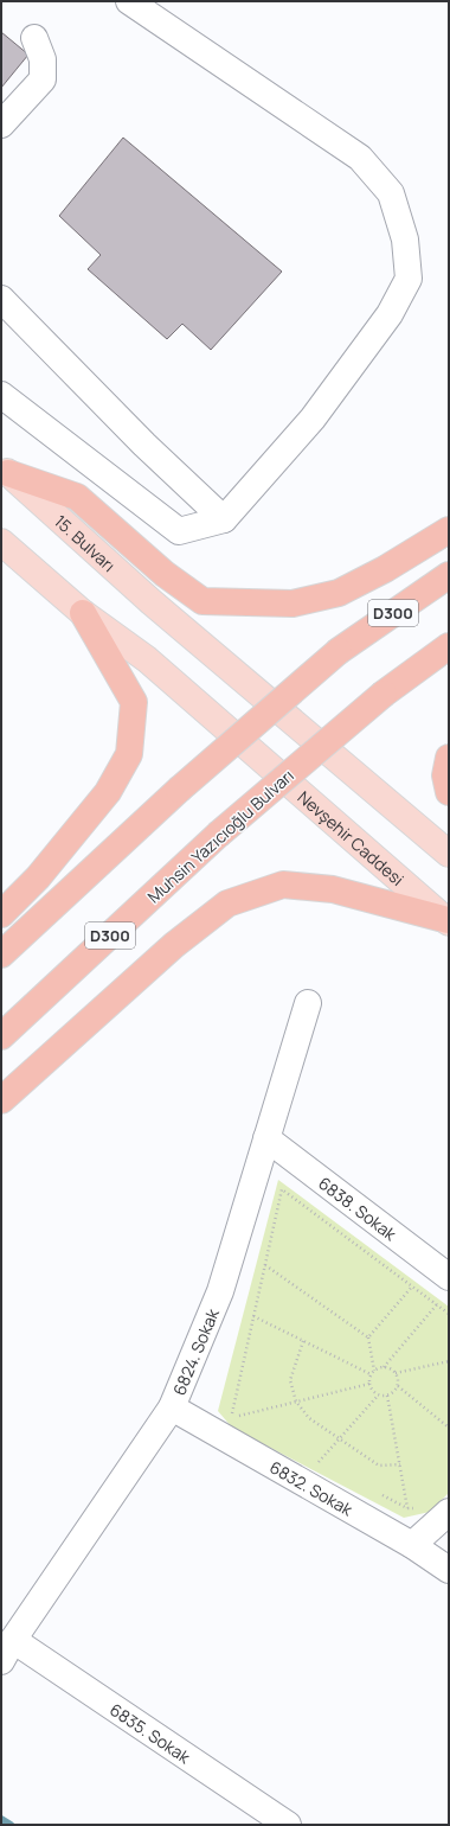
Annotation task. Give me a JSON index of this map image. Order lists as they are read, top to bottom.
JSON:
{
  "streets": {
    "highway": ["D300", "Muhsin Yazıcıoğlu Bulvarı"],
    "main road": ["15. Bulvarı", "Nevşehir Caddesi"],
    "street": [
      "6838. Sokak",
      "6824. Sokak",
      "6832. Sokak",
      "6835. Sokak"
    ]
  },
  "crossings": [
    ["6838. Sokak", "6824. Sokak"],
    ["6824. Sokak", "6832. Sokak"],
    ["6824. Sokak", "6835. Sokak"]
  ]
}
